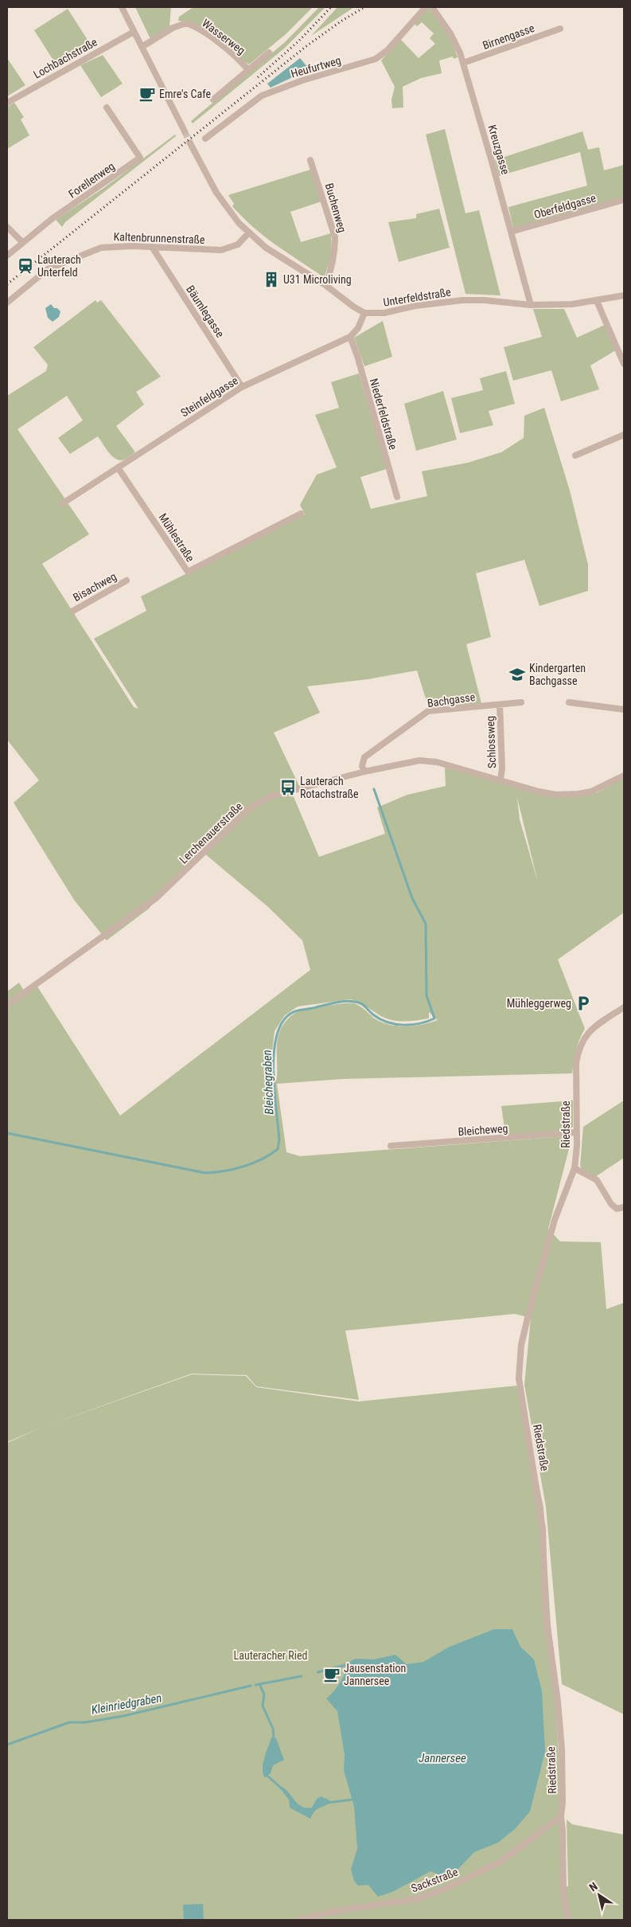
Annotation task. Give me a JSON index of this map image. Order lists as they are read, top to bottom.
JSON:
{
  "streets": {
    "street": [
      "Wasserweg",
      "Birnengasse",
      "Lochbachstraße",
      "Heufurtweg",
      "Kreuzgasse",
      "Forellenweg",
      "Oberfeldgasse",
      "Buchenweg",
      "Kaltenbrunnenstraße",
      "Unterfeldstraße",
      "Bäumlegasse",
      "Steinfeldgasse",
      "Niederfeldstraße",
      "Mühlestraße",
      "Bisachweg",
      "Bachgasse",
      "Schlossweg",
      "Lerchenauerstraße",
      "Riedstraße",
      "Bleicheweg",
      "Sackstraße"
    ]
  },
  "crossings": [
    ["Birnengasse", "Kreuzgasse"],
    ["Kreuzgasse", "Oberfeldgasse"],
    ["Kreuzgasse", "Unterfeldstraße"],
    ["Kaltenbrunnenstraße", "Bäumlegasse"],
    ["Bäumlegasse", "Steinfeldgasse"],
    ["Steinfeldgasse", "Niederfeldstraße"],
    ["Steinfeldgasse", "Mühlestraße"],
    ["Bachgasse", "Schlossweg"],
    ["Bachgasse", "Lerchenauerstraße"],
    ["Schlossweg", "Lerchenauerstraße"],
    ["Riedstraße", "Bleicheweg"],
    ["Riedstraße", "Sackstraße"]
  ],
  "water": ["Bleichegraben", "Kleinriedgraben", "Jannersee"],
  "parks": ["Lauteracher Ried"],
  "places": {
    "cafe": ["Emre's Cafe", "Jausenstation Jannersee"],
    "station": ["Lauterach Unterfeld"],
    "building": ["U31 Microliving"],
    "school or university": ["Kindergarten Bachgasse"],
    "bus stop": ["Lauterach Rotachstraße"],
    "parking": ["Mühleggerweg"]
  },
  "north": "top left"
}
